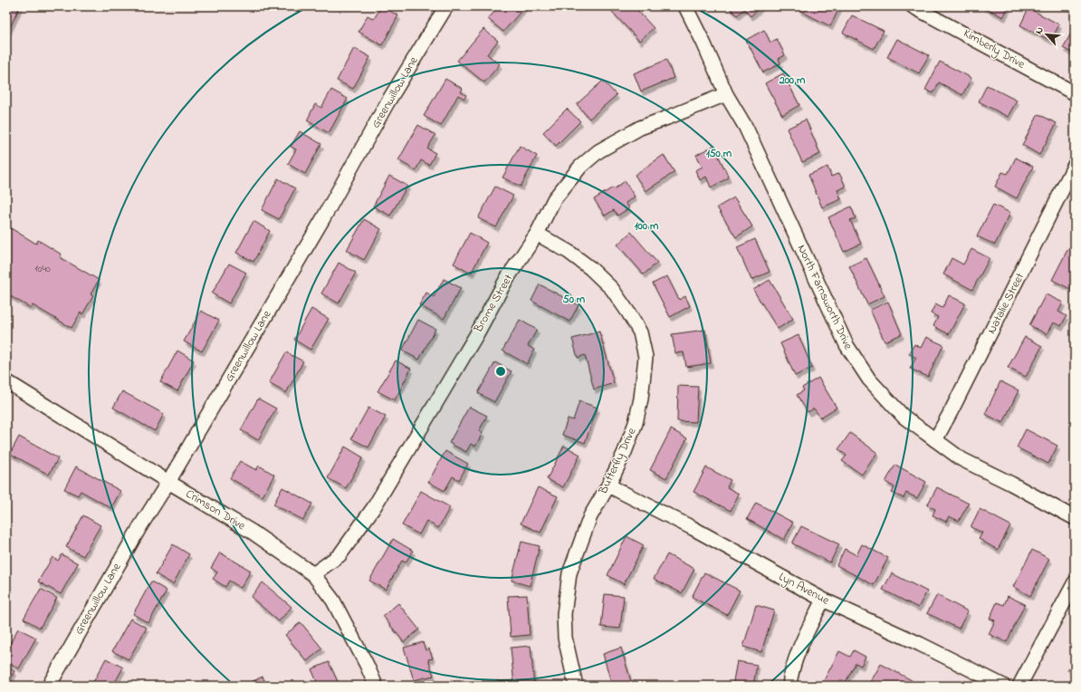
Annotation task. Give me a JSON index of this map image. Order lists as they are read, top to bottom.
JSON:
{
  "streets": {
    "street": [
      "Kimberly Drive",
      "Greenwillow Lane",
      "North Farnsworth Drive",
      "Brome Street",
      "Natalie Street",
      "Butterfly Drive",
      "Crimson Drive",
      "Lyn Avenue"
    ]
  },
  "crossings": [
    ["Greenwillow Lane", "Crimson Drive"],
    ["North Farnsworth Drive", "Brome Street"],
    ["North Farnsworth Drive", "Natalie Street"],
    ["Brome Street", "Butterfly Drive"],
    ["Brome Street", "Crimson Drive"],
    ["Butterfly Drive", "Lyn Avenue"]
  ],
  "house_numbers": ["1040"],
  "north": "top left",
  "rings": [
    "200 m",
    "150 m",
    "100 m",
    "50 m"
  ]
}
